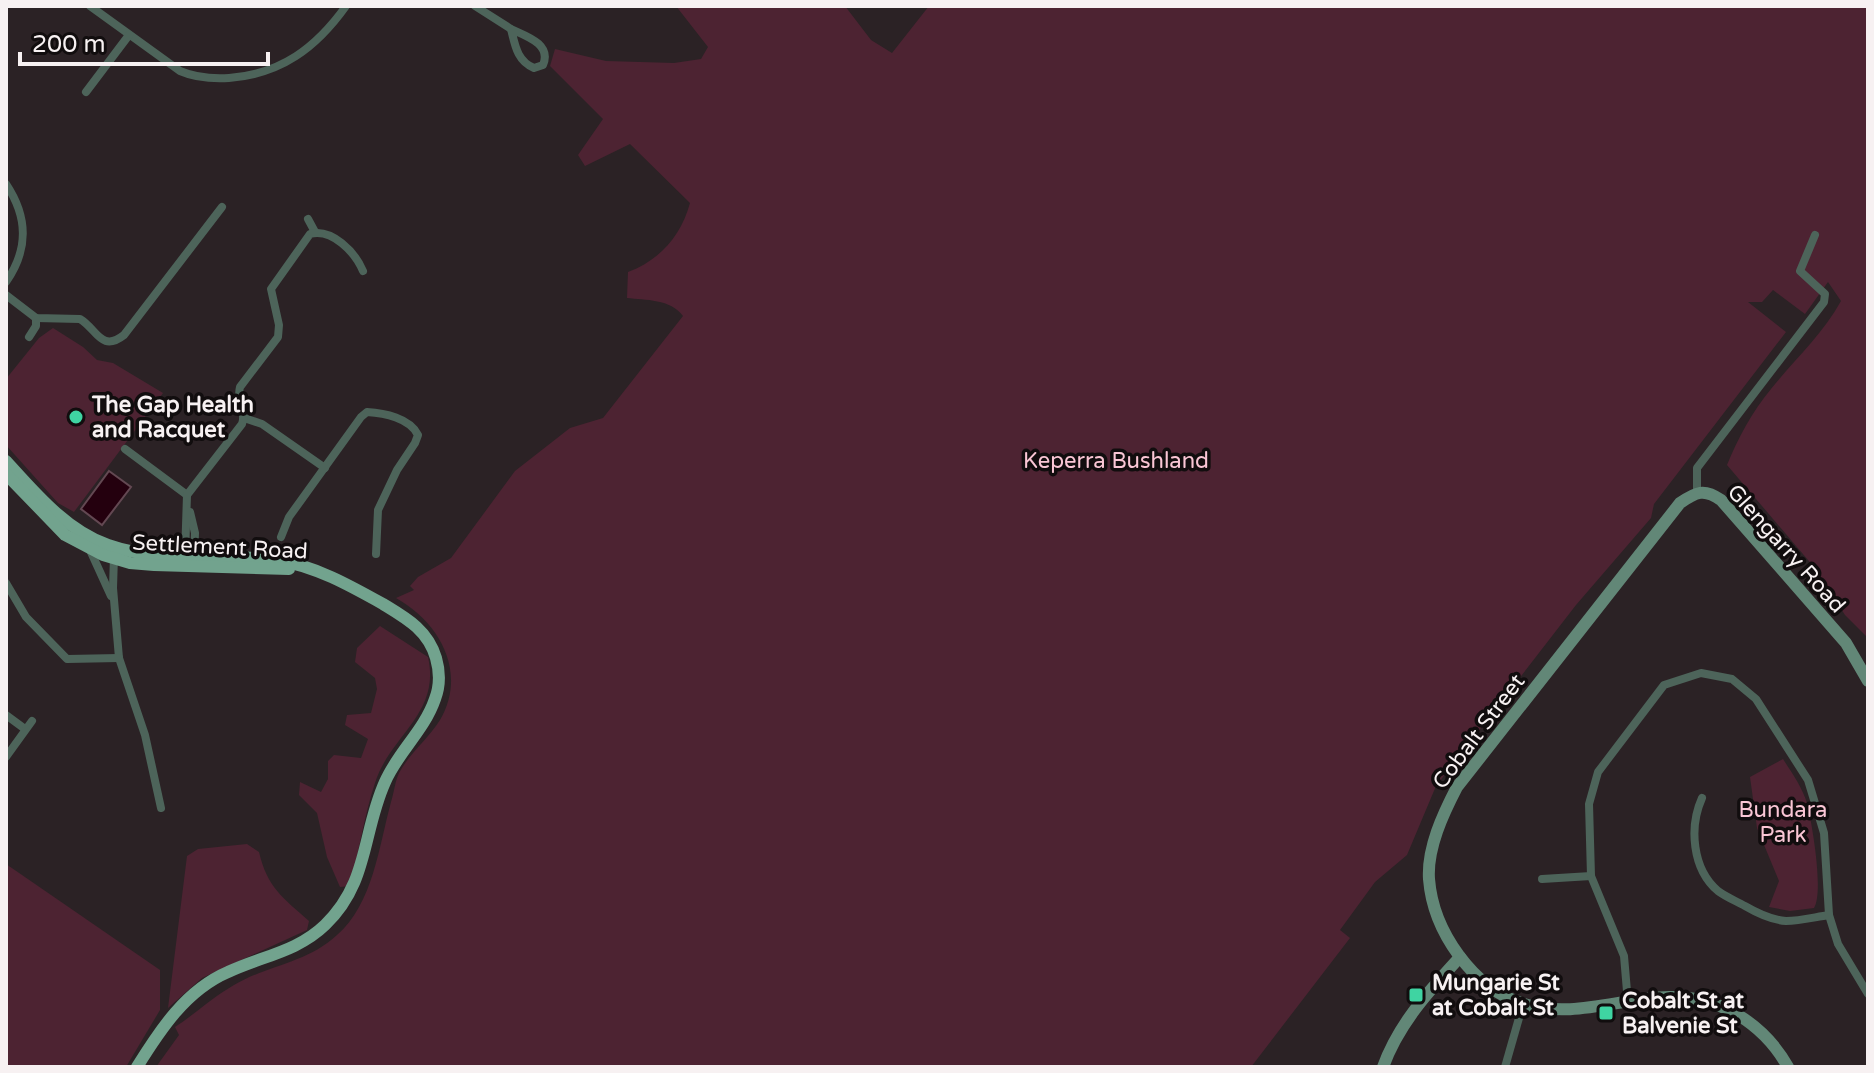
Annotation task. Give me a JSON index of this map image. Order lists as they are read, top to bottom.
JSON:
{
  "streets": {
    "main road": ["Settlement Road"],
    "street": ["Glengarry Road", "Cobalt Street"]
  },
  "crossings": [
    ["Glengarry Road", "Cobalt Street"]
  ],
  "parks": ["Keperra Bushland", "Bundara Park"],
  "places": {
    "other": ["The Gap Health and Racquet"],
    "transit": ["Mungarie St at Cobalt St", "Cobalt St at Balvenie St"]
  },
  "scale_bar": "200 m"
}
